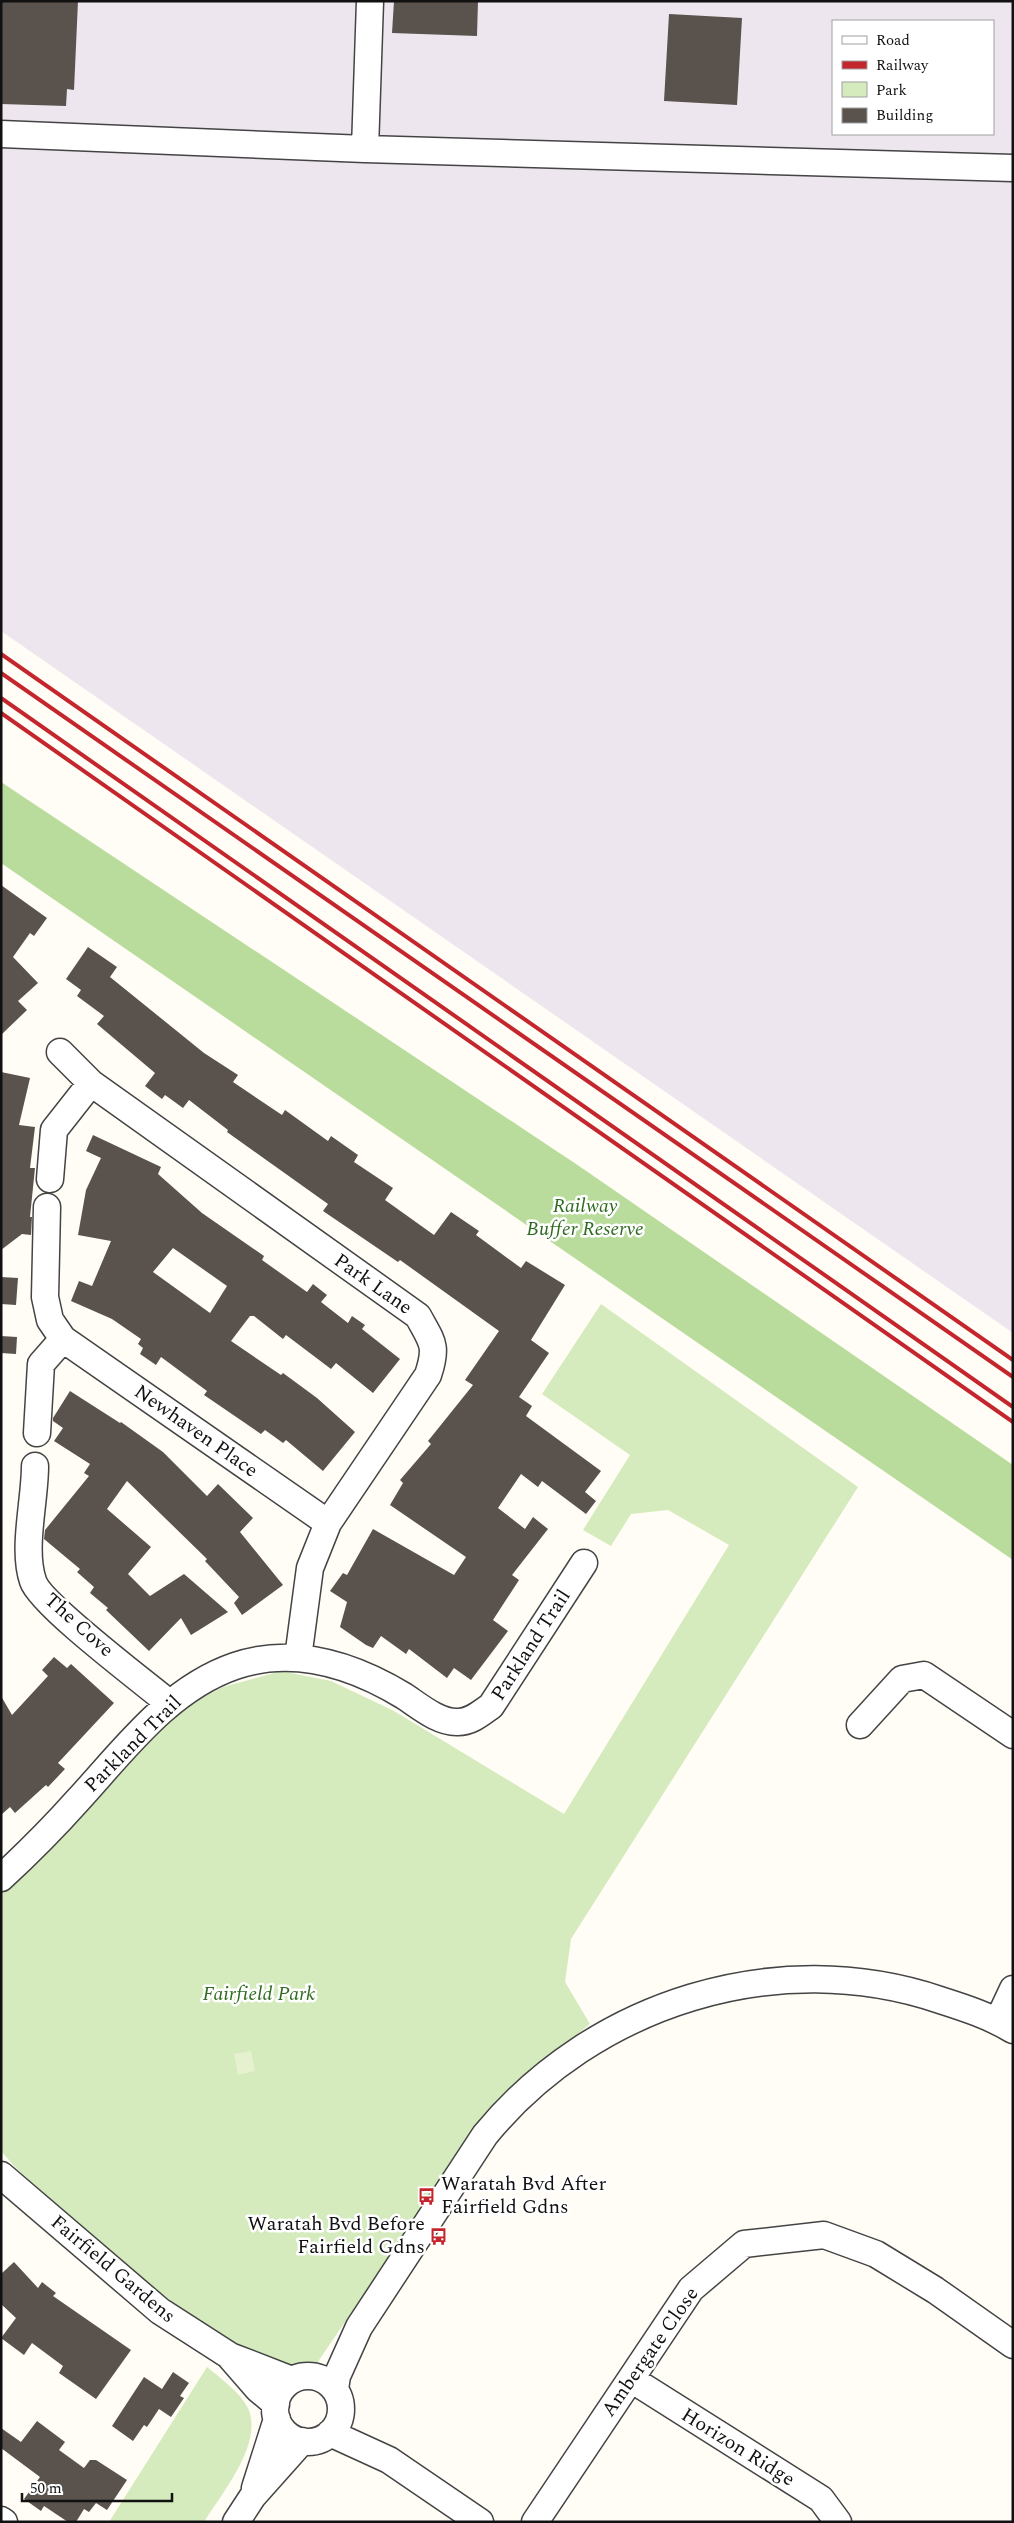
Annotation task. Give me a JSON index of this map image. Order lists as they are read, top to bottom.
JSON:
{
  "streets": {
    "street": [
      "Park Lane",
      "Newhaven Place",
      "The Cove",
      "Parkland Trail",
      "Fairfield Gardens",
      "Ambergate Close",
      "Horizon Ridge"
    ]
  },
  "crossings": [
    ["Park Lane", "Newhaven Place"],
    ["Park Lane", "Parkland Trail"],
    ["The Cove", "Parkland Trail"],
    ["Ambergate Close", "Horizon Ridge"]
  ],
  "parks": ["Railway Buffer Reserve", "Fairfield Park"],
  "places": {
    "bus stop": ["Waratah Bvd After Fairfield Gdns", "Waratah Bvd Before Fairfield Gdns"]
  },
  "legend": [
    "Road",
    "Railway",
    "Park",
    "Building"
  ],
  "scale_bar": "50 m"
}
